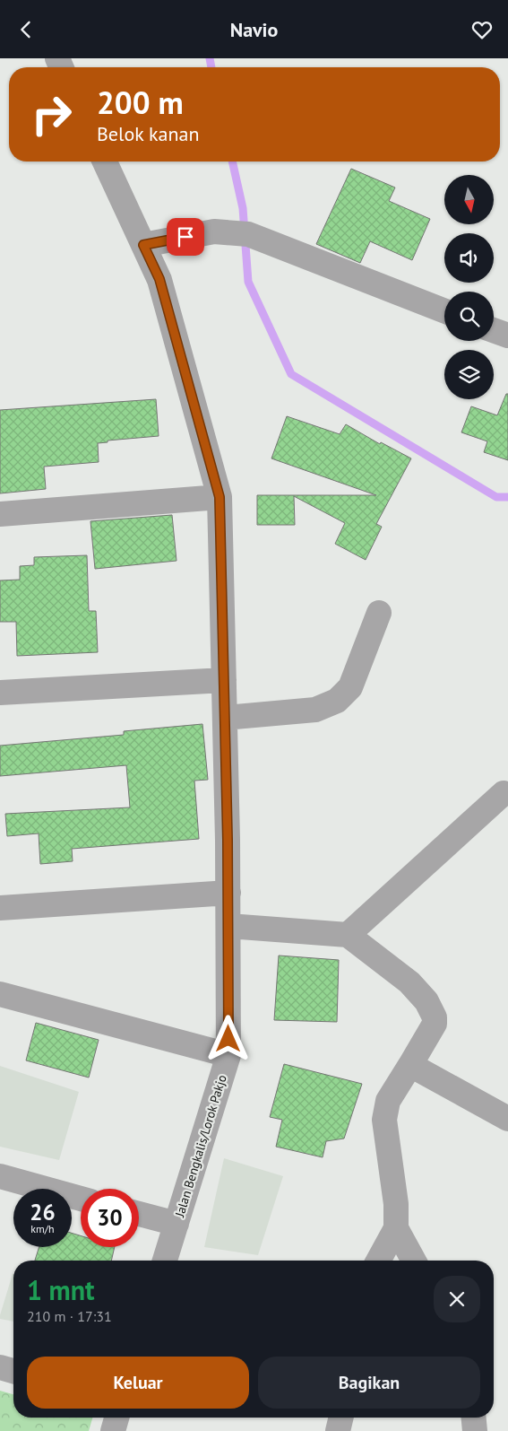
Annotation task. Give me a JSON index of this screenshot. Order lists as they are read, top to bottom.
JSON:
{
  "streets": {
    "street": ["Jalan Bengkalis/Lorok Pakjo"]
  },
  "north": "bottom",
  "page": {
    "header": "Navio",
    "turn": ["200 m", "Belok kanan"],
    "speed": "26 km/h",
    "limit": "30",
    "heading": ["1 mnt", "210 m · 17:31"],
    "buttons": ["Keluar", "Bagikan"]
  }
}
